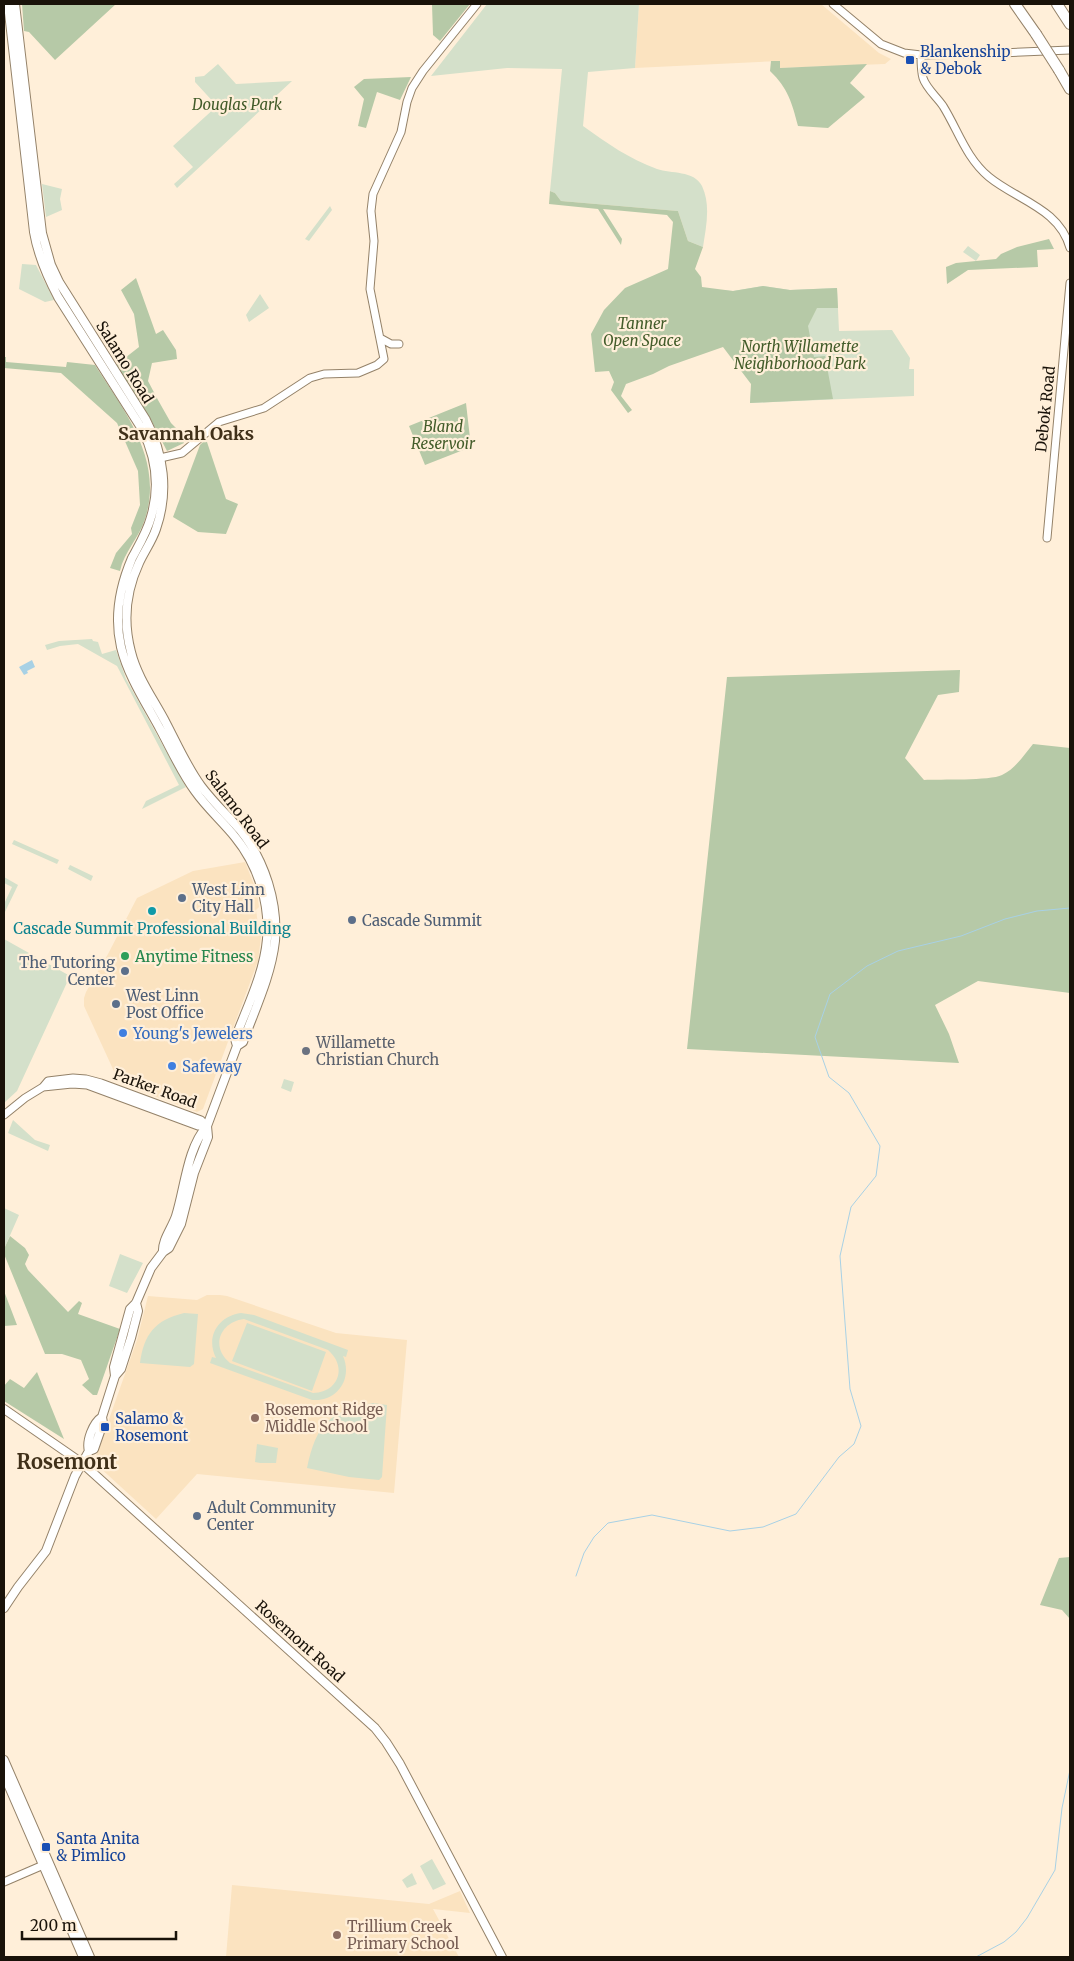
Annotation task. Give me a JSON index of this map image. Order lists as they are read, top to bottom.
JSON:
{
  "streets": {
    "main road": ["Salamo Road", "Rosemont Road"],
    "street": ["Debok Road", "Parker Road"]
  },
  "crossings": [
    ["Salamo Road", "Parker Road"],
    ["Salamo Road", "Rosemont Road"]
  ],
  "districts": ["Savannah Oaks", "Rosemont"],
  "parks": [
    "Douglas Park",
    "Tanner Open Space",
    "North Willamette Neighborhood Park",
    "Bland Reservoir"
  ],
  "places": {
    "transit": ["Blankenship & Debok", "Salamo & Rosemont", "Santa Anita & Pimlico"],
    "other": [
      "West Linn City Hall",
      "Cascade Summit Professional Building",
      "Cascade Summit",
      "Anytime Fitness",
      "The Tutoring Center",
      "West Linn Post Office",
      "Young's Jewelers",
      "Willamette Christian Church",
      "Safeway",
      "Rosemont Ridge Middle School",
      "Adult Community Center",
      "Trillium Creek Primary School"
    ]
  },
  "scale_bar": "200 m"
}
